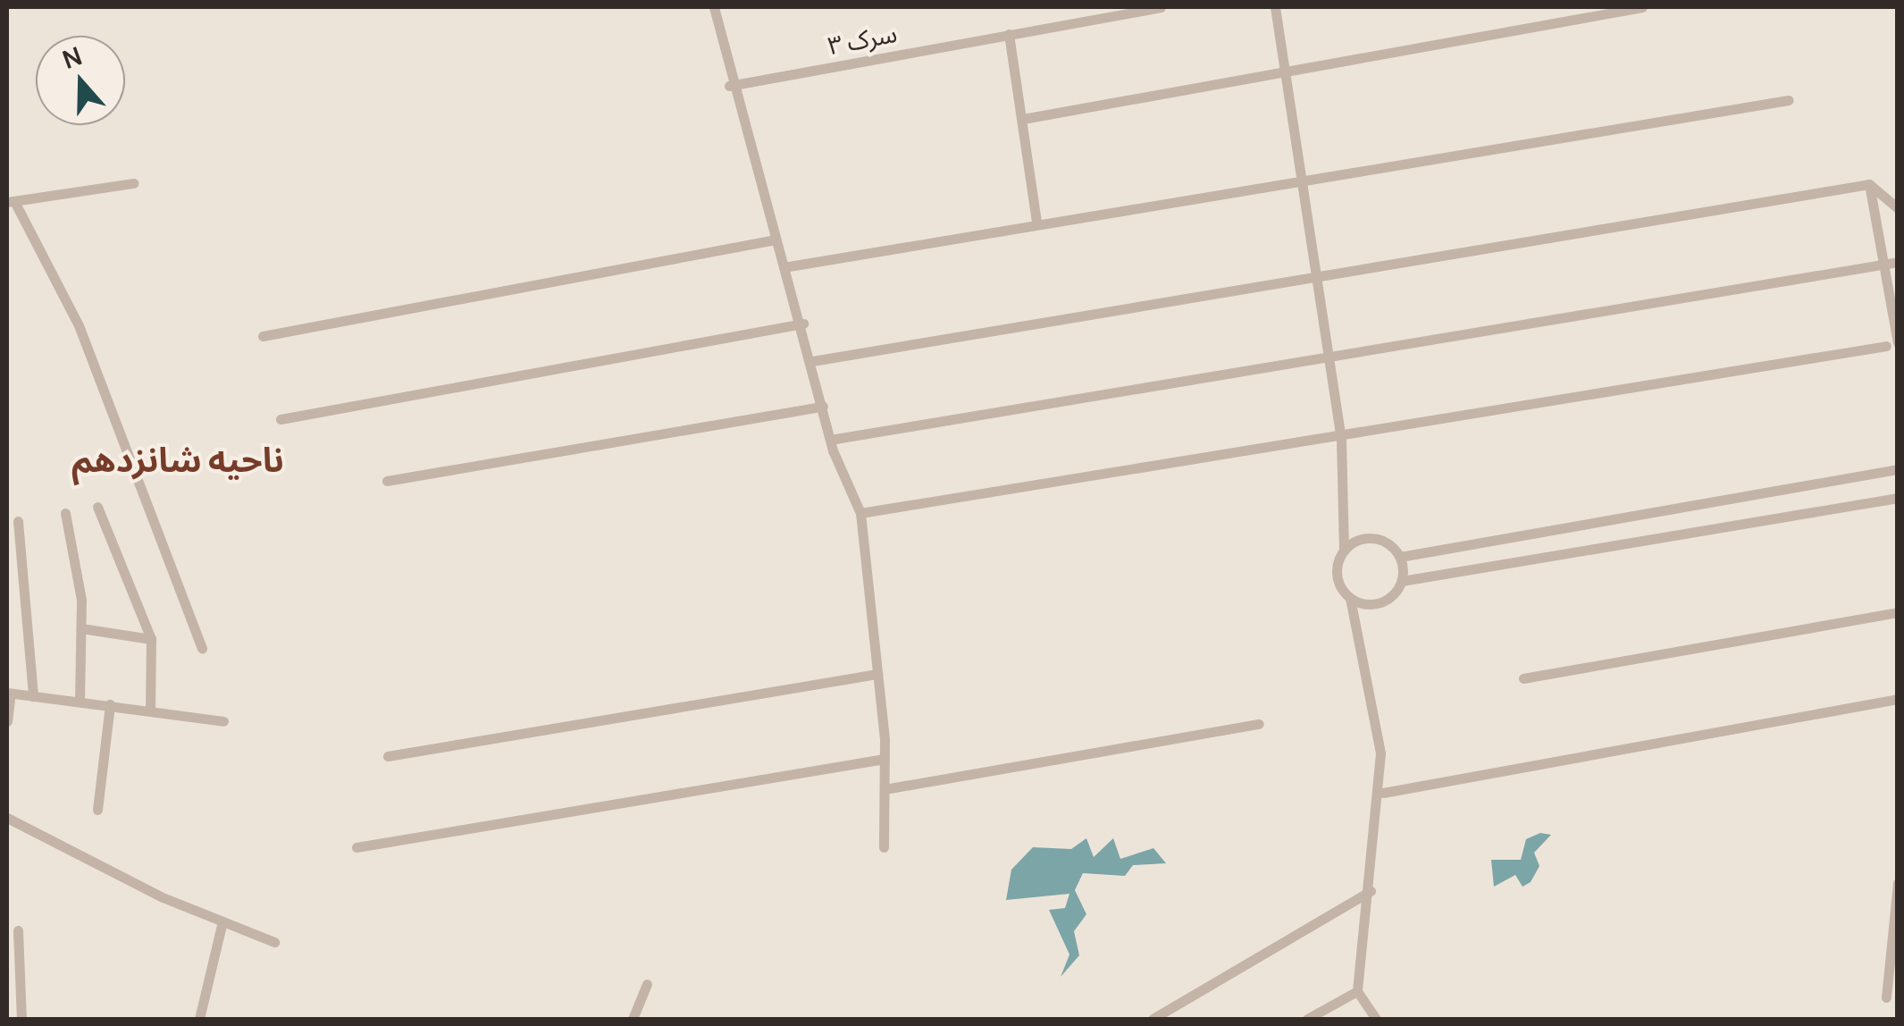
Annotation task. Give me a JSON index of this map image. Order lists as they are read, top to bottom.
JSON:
{
  "streets": {
    "street": ["سرک ۳"]
  },
  "districts": ["ناحیه شانزدهم"],
  "north": "top"
}
